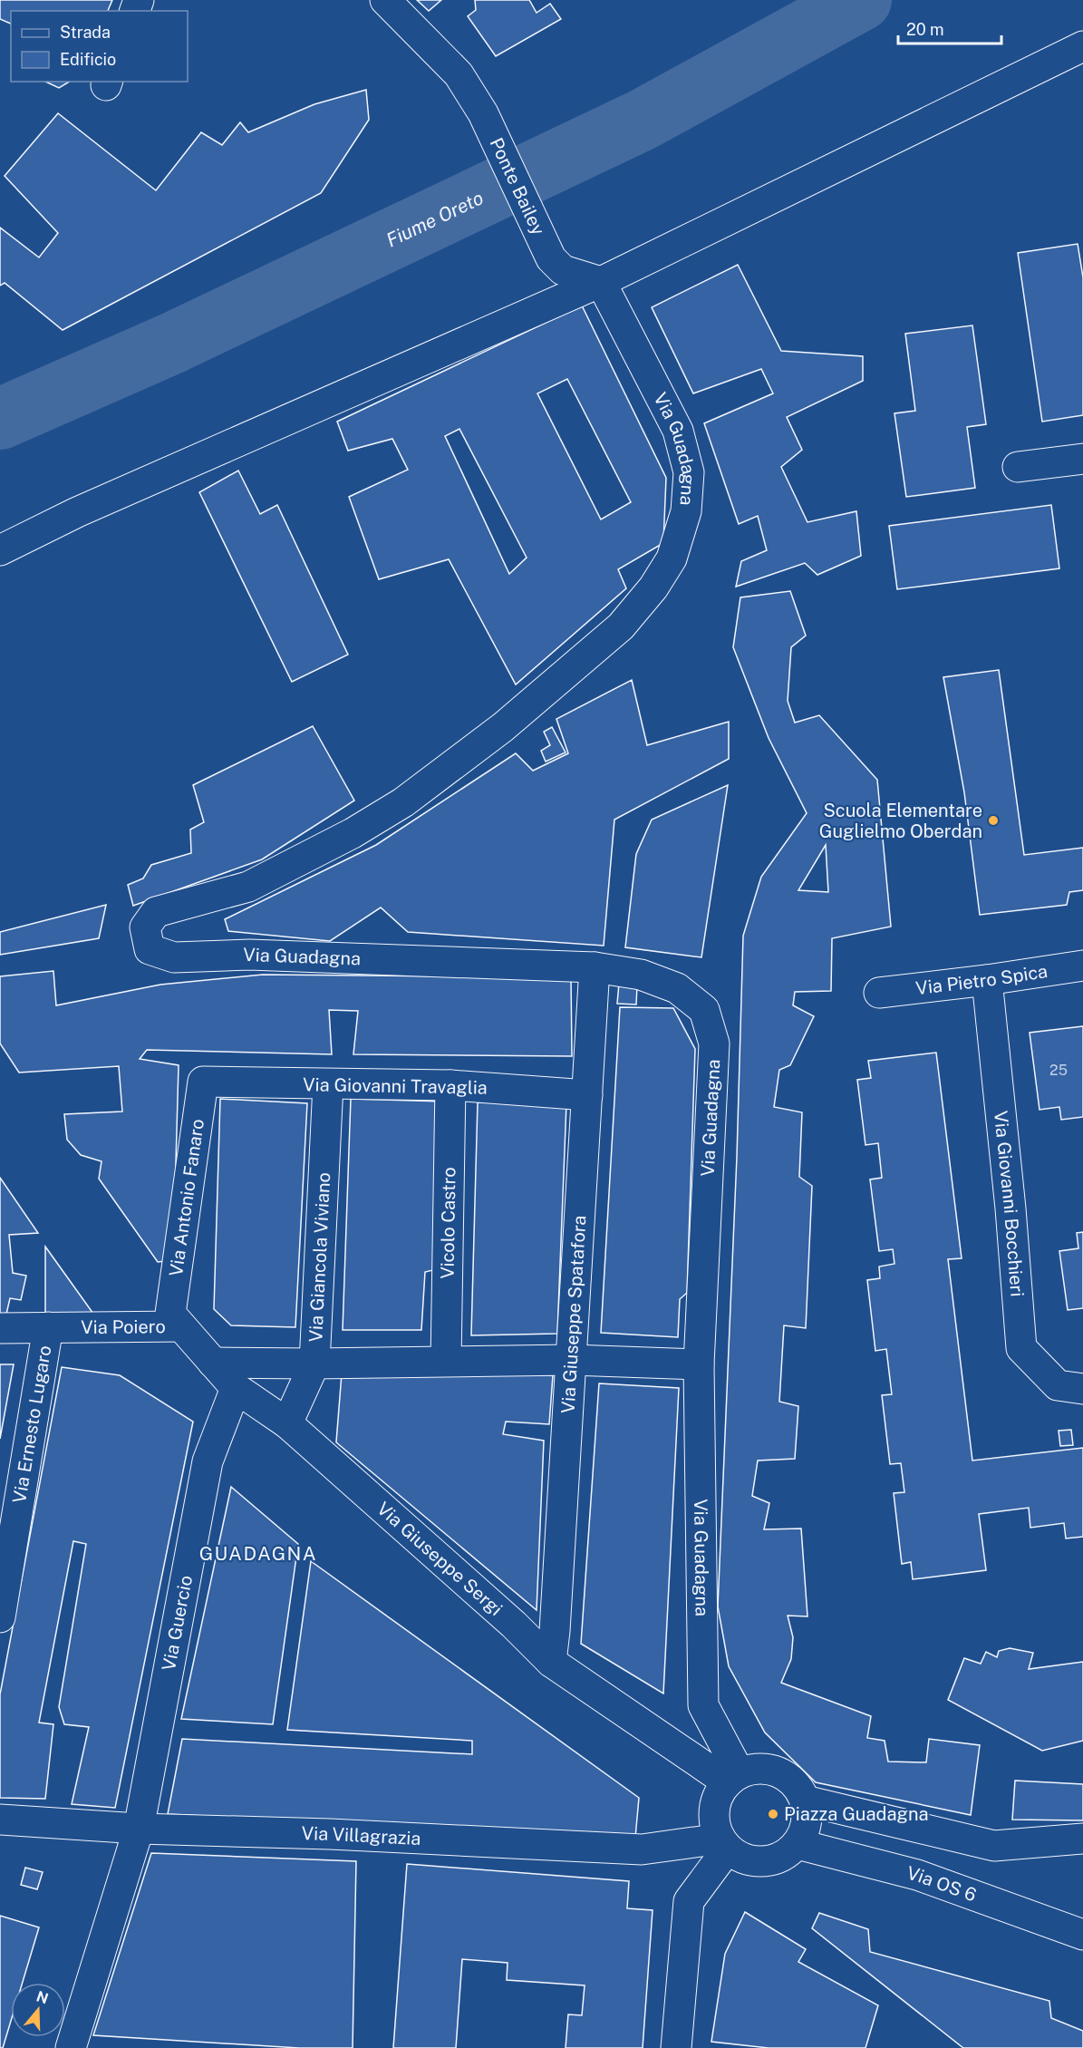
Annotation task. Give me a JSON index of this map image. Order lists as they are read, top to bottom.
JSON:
{
  "streets": {
    "street": [
      "Ponte Bailey",
      "Via Guadagna",
      "Via Pietro Spica",
      "Via Giovanni Travaglia",
      "Via Antonio Fanaro",
      "Via Giovanni Bocchieri",
      "Vicolo Castro",
      "Via Giancola Viviano",
      "Via Giuseppe Spatafora",
      "Via Poiero",
      "Via Ernesto Lugaro",
      "Via Giuseppe Sergi",
      "Via Guercio",
      "Via Villagrazia",
      "Via OS 6"
    ]
  },
  "crossings": [
    ["Ponte Bailey", "Via Guadagna"],
    ["Via Guadagna", "Via Giuseppe Spatafora"],
    ["Via Guadagna", "Via Giuseppe Sergi"],
    ["Via Guadagna", "Via Villagrazia"],
    ["Via Guadagna", "Via OS 6"],
    ["Via Pietro Spica", "Via Giovanni Bocchieri"],
    ["Via Giovanni Travaglia", "Via Antonio Fanaro"],
    ["Via Giovanni Travaglia", "Vicolo Castro"],
    ["Via Giovanni Travaglia", "Via Giancola Viviano"],
    ["Via Giovanni Travaglia", "Via Giuseppe Spatafora"],
    ["Via Antonio Fanaro", "Via Poiero"],
    ["Via Antonio Fanaro", "Via Giuseppe Sergi"],
    ["Via Giancola Viviano", "Via Giuseppe Sergi"],
    ["Via Giuseppe Spatafora", "Via Giuseppe Sergi"],
    ["Via Poiero", "Via Ernesto Lugaro"],
    ["Via Poiero", "Via Giuseppe Sergi"],
    ["Via Giuseppe Sergi", "Via Guercio"],
    ["Via Giuseppe Sergi", "Via Villagrazia"],
    ["Via Giuseppe Sergi", "Via OS 6"],
    ["Via Guercio", "Via Villagrazia"],
    ["Via Villagrazia", "Via OS 6"]
  ],
  "districts": ["GUADAGNA"],
  "water": ["Fiume Oreto"],
  "places": ["Scuola Elementare Guglielmo Oberdan", "Piazza Guadagna"],
  "house_numbers": ["25"],
  "legend": ["Strada", "Edificio"],
  "scale_bar": "20 m",
  "north": "top"
}
